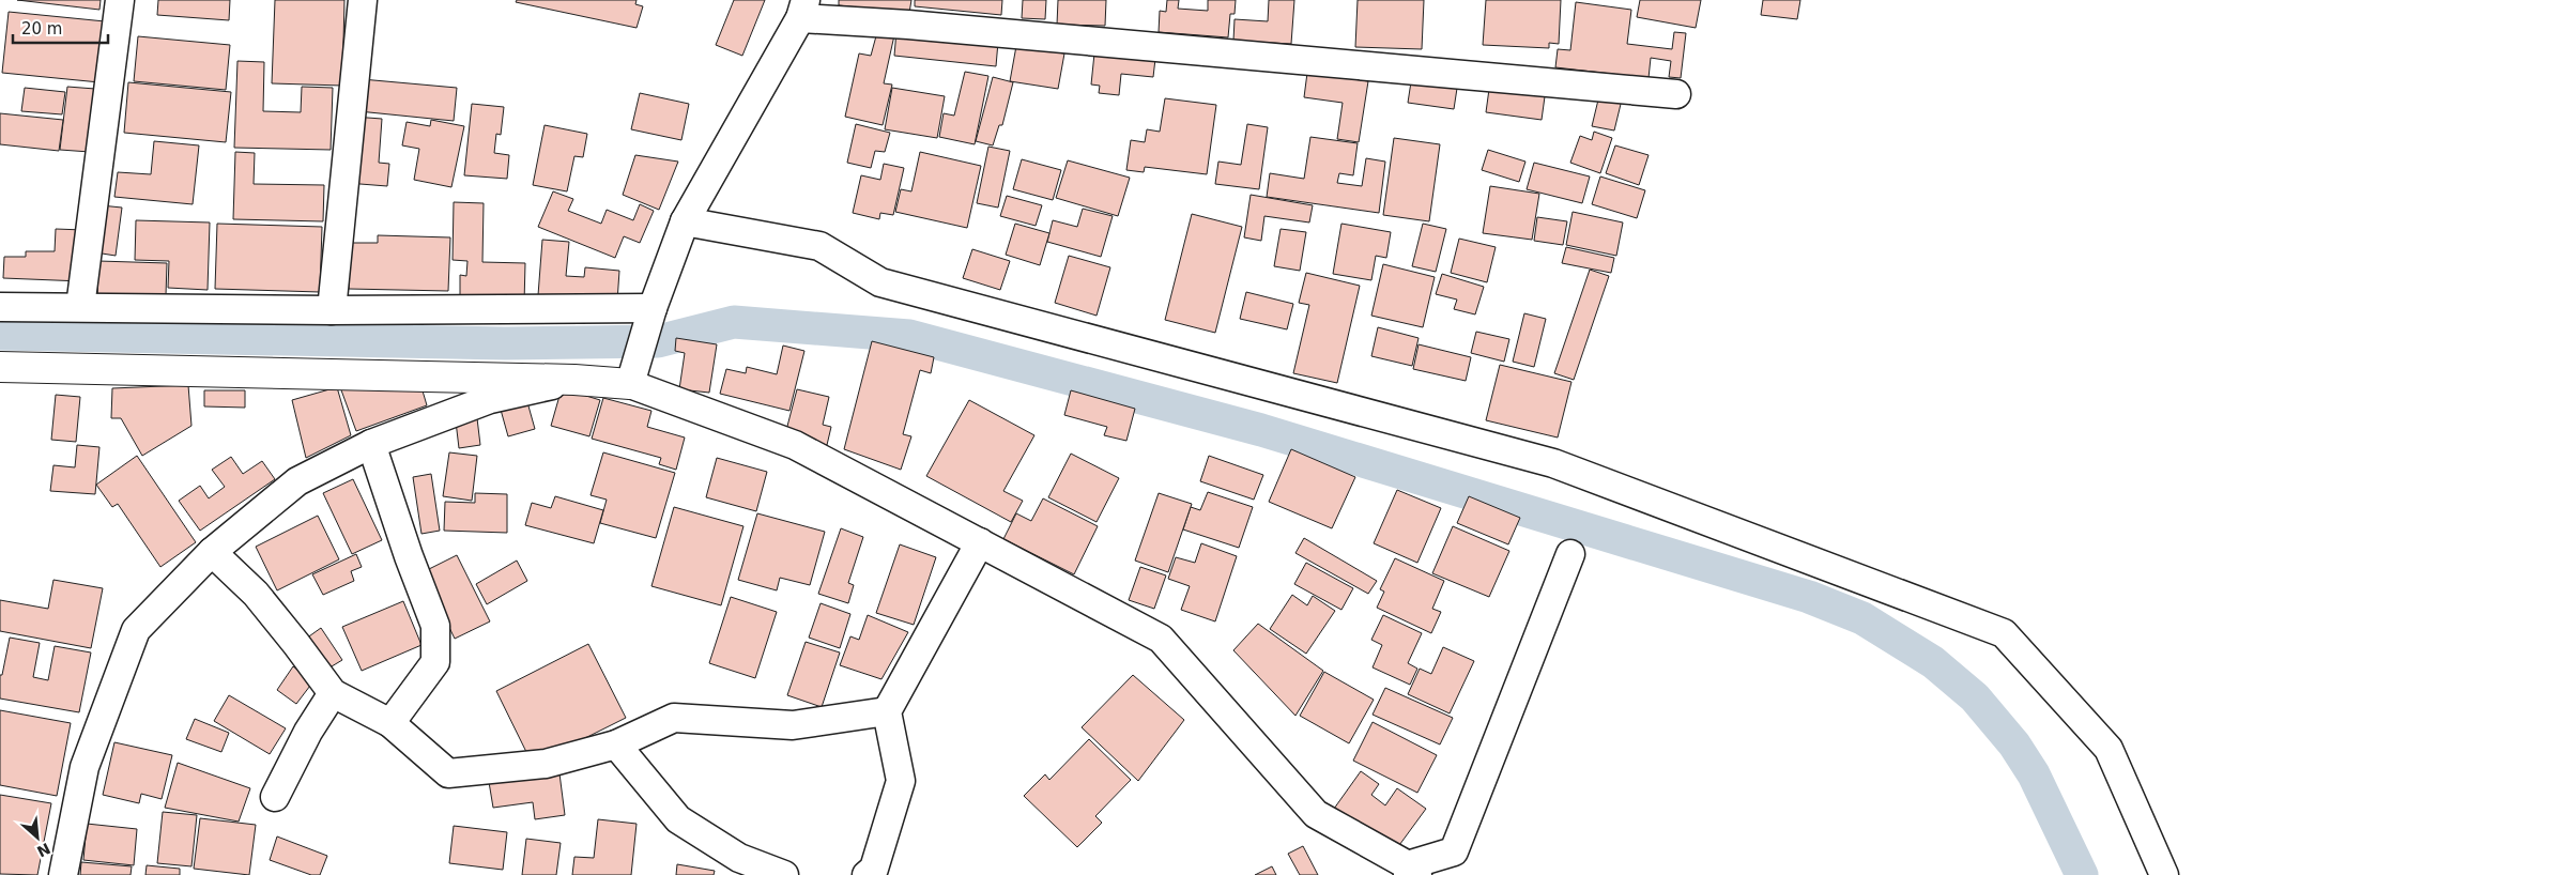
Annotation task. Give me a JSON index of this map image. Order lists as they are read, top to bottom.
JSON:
{
  "scale_bar": "20 m",
  "north": "bottom right"
}
